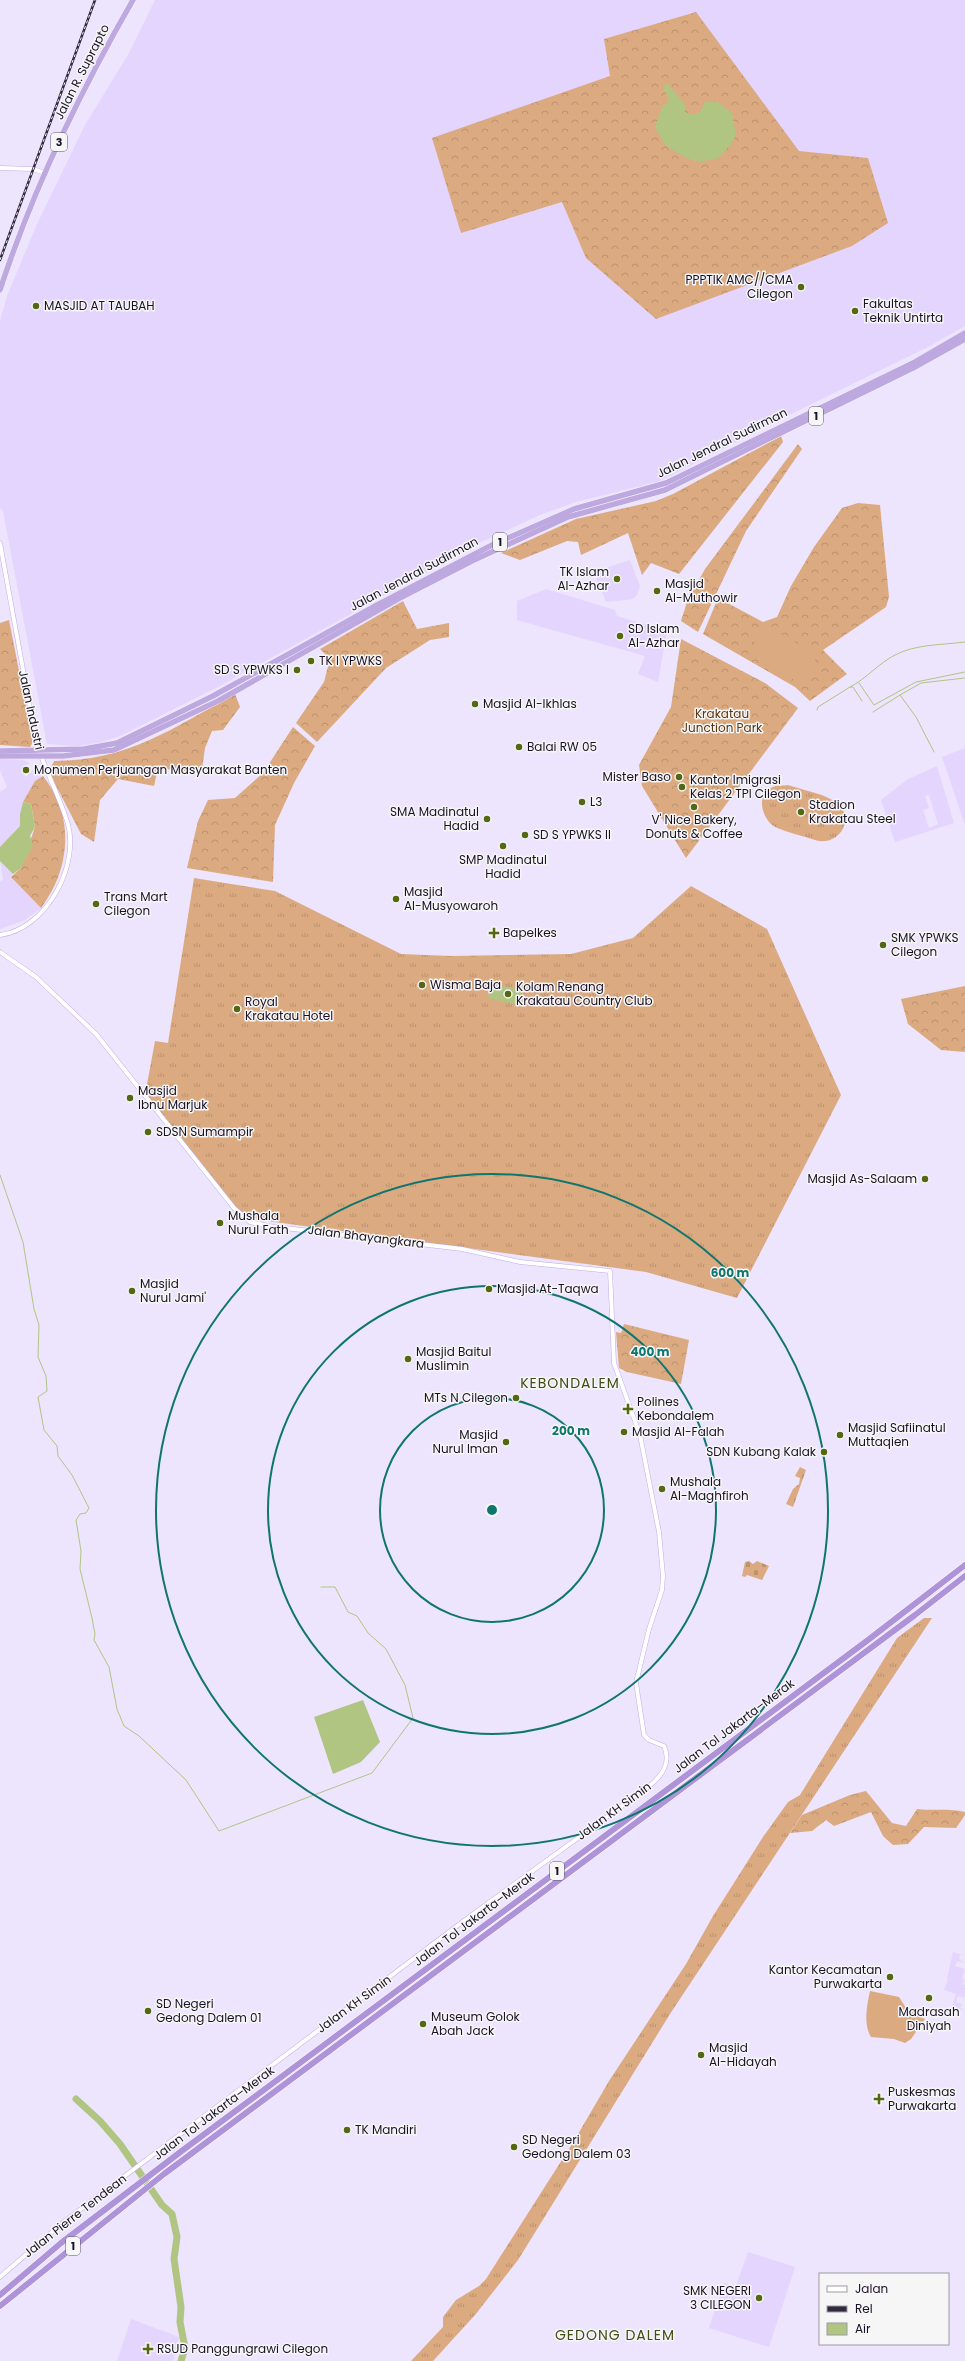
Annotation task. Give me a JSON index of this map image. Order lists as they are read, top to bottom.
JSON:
{
  "streets": {
    "highway": [
      "Jalan R. Suprapto",
      "3",
      "1",
      "Jalan Jendral Sudirman",
      "Jalan Tol Jakarta–Merak"
    ],
    "street": [
      "Jalan Industri",
      "Jalan Bhayangkara",
      "Jalan KH Simin",
      "Jalan Pierre Tendean"
    ]
  },
  "crossings": [
    ["Jalan Jendral Sudirman", "Jalan Industri"],
    ["Jalan Bhayangkara", "Jalan KH Simin"],
    ["Jalan KH Simin", "Jalan Pierre Tendean"]
  ],
  "districts": ["KEBONDALEM", "GEDONG DALEM"],
  "parks": ["Krakatau Junction Park"],
  "places": {
    "other": [
      "PPPTIK AMC//CMA Cilegon",
      "MASJID AT TAUBAH",
      "Fakultas Teknik Untirta",
      "TK Islam Al-Azhar",
      "Masjid Al-Muthowir",
      "SD Islam Al-Azhar",
      "TK I YPWKS",
      "SD S YPWKS I",
      "Masjid Al-Ikhlas",
      "Balai RW 05",
      "Monumen Perjuangan Masyarakat Banten",
      "Mister Baso",
      "Kantor Imigrasi Kelas 2 TPI Cilegon",
      "L3",
      "V' Nice Bakery, Donuts & Coffee",
      "Stadion Krakatau Steel",
      "SMA Madinatul Hadid",
      "SD S YPWKS II",
      "SMP Madinatul Hadid",
      "Masjid Al-Musyowaroh",
      "Trans Mart Cilegon",
      "SMK YPWKS Cilegon",
      "Wisma Baja",
      "Kolam Renang Krakatau Country Club",
      "Royal Krakatau Hotel",
      "Masjid Ibnu Marjuk",
      "SDSN Sumampir",
      "Masjid As-Salaam",
      "Mushala Nurul Fath",
      "Masjid At-Taqwa",
      "Masjid Nurul Jami'",
      "Masjid Baitul Muslimin",
      "MTs N Cilegon",
      "Masjid Al-Falah",
      "Masjid Safiinatul Muttaqien",
      "Masjid Nurul Iman",
      "SDN Kubang Kalak",
      "Mushala Al-Maghfiroh",
      "Kantor Kecamatan Purwakarta",
      "Madrasah Diniyah",
      "SD Negeri Gedong Dalem 01",
      "Museum Golok Abah Jack",
      "Masjid Al-Hidayah",
      "TK Mandiri",
      "SD Negeri Gedong Dalem 03",
      "SMK NEGERI 3 CILEGON"
    ],
    "health": [
      "Bapelkes",
      "Polines Kebondalem",
      "Puskesmas Purwakarta",
      "RSUD Panggungrawi Cilegon"
    ]
  },
  "legend": ["Jalan", "Rel", "Air"],
  "rings": ["600 m", "400 m", "200 m"]
}
